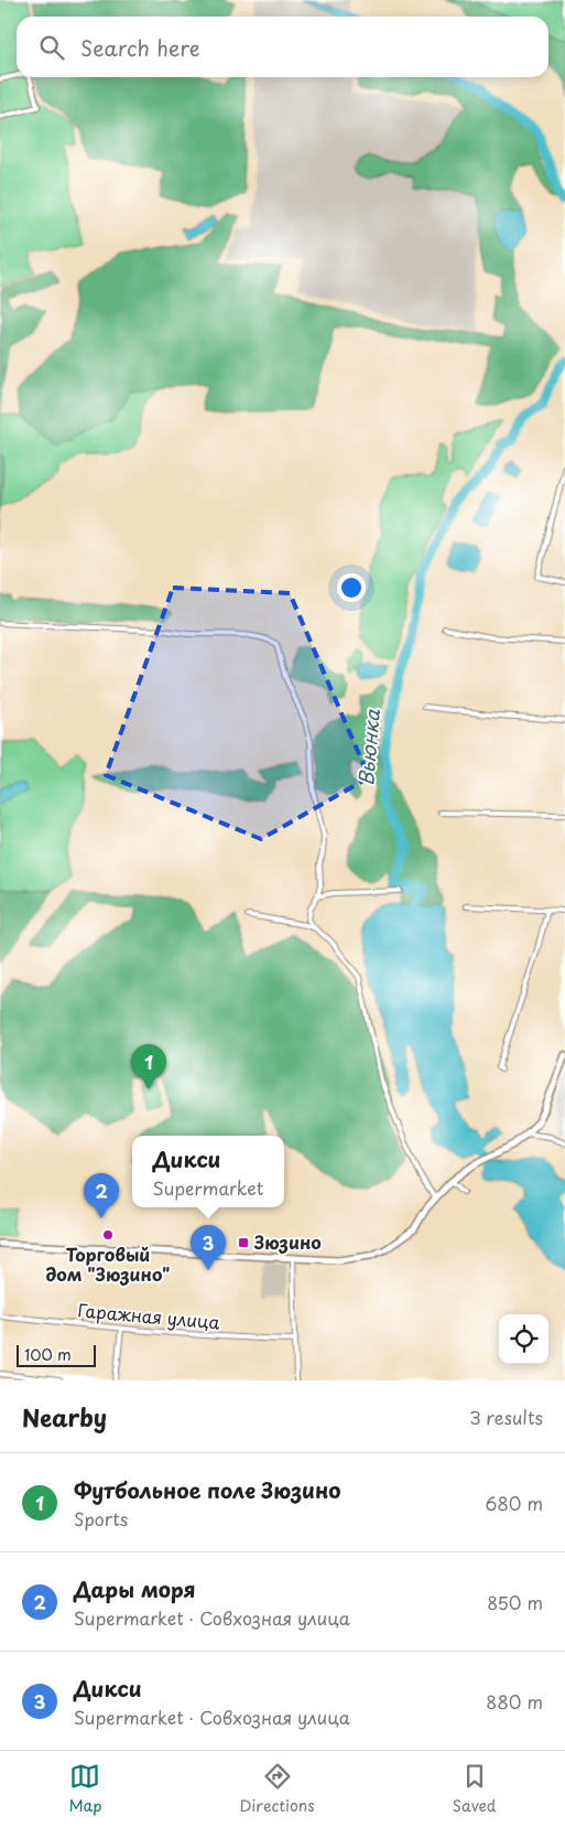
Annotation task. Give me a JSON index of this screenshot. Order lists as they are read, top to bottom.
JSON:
{
  "streets": {
    "street": ["Гаражная улица"]
  },
  "water": ["Вьюнка"],
  "places": {
    "other": ["Торговый дом \"Зюзино\""],
    "transit": ["Зюзино"]
  },
  "scale_bar": "100 m",
  "page": {
    "search": "Search here",
    "pins": ["1", "2", "3"],
    "popup": ["Дикси", "Supermarket"],
    "scale": "100 m",
    "heading": ["Nearby", "3 results"],
    "list": [
      {
        "mark": "1",
        "name": "Футбольное поле Зюзино",
        "note": "Sports",
        "value": "680 m"
      },
      {
        "mark": "2",
        "name": "Дары моря",
        "note": "Supermarket · Совхозная улица",
        "value": "850 m"
      },
      {
        "mark": "3",
        "name": "Дикси",
        "note": "Supermarket · Совхозная улица",
        "value": "880 m"
      }
    ],
    "nav": ["Map", "Directions", "Saved"]
  }
}
